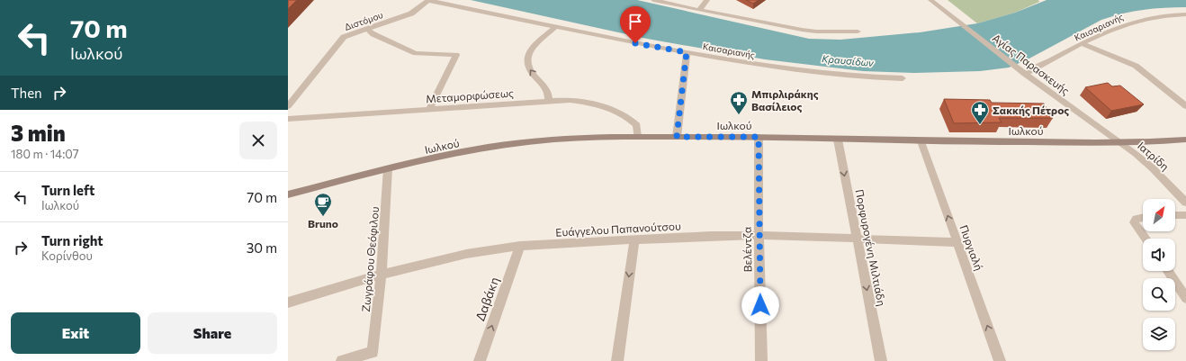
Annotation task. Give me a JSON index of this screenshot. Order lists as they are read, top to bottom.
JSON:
{
  "streets": {
    "main road": ["Ιωλκού"],
    "street": [
      "Διστόμου",
      "Καισαριανής",
      "Αγίας Παρασκευής",
      "Μεταμορφώσεως",
      "Ιατρίδη",
      "Ευάγγελου Παπανούτσου",
      "Πορφυρογένη Μιλτιάδη",
      "Πυργιαλή",
      "Βελέντζα",
      "Ζωγράφου Θεόφιλου",
      "Δαβάκη"
    ]
  },
  "crossings": [
    ["Διστόμου", "Καισαριανής"],
    ["Καισαριανής", "Αγίας Παρασκευής"],
    ["Αγίας Παρασκευής", "Ιωλκού"],
    ["Αγίας Παρασκευής", "Ιατρίδη"],
    ["Μεταμορφώσεως", "Ιωλκού"],
    ["Ιωλκού", "Ιατρίδη"],
    ["Ιωλκού", "Πορφυρογένη Μιλτιάδη"],
    ["Ιωλκού", "Πυργιαλή"],
    ["Ιωλκού", "Βελέντζα"],
    ["Ιωλκού", "Ζωγράφου Θεόφιλου"],
    ["Ευάγγελου Παπανούτσου", "Πορφυρογένη Μιλτιάδη"],
    ["Ευάγγελου Παπανούτσου", "Πυργιαλή"],
    ["Ευάγγελου Παπανούτσου", "Βελέντζα"],
    ["Ευάγγελου Παπανούτσου", "Ζωγράφου Θεόφιλου"],
    ["Ευάγγελου Παπανούτσου", "Δαβάκη"]
  ],
  "one_way": ["Πορφυρογένη Μιλτιάδη", "Πυργιαλή", "Δαβάκη"],
  "water": ["Κραυσίδων"],
  "places": {
    "pharmacy": ["Μπιρλιράκης Βασίλειος", "Σακκής Πέτρος"],
    "cafe": ["Bruno"]
  },
  "north": "top right",
  "page": {
    "turn": ["70 m", "Ιωλκού"],
    "then": "Then",
    "heading": ["3 min", "180 m · 14:07"],
    "list": [
      {
        "name": "Turn left",
        "note": "Ιωλκού",
        "value": "70 m"
      },
      {
        "name": "Turn right",
        "note": "Κορίνθου",
        "value": "30 m"
      }
    ],
    "buttons": ["Exit", "Share"]
  }
}
